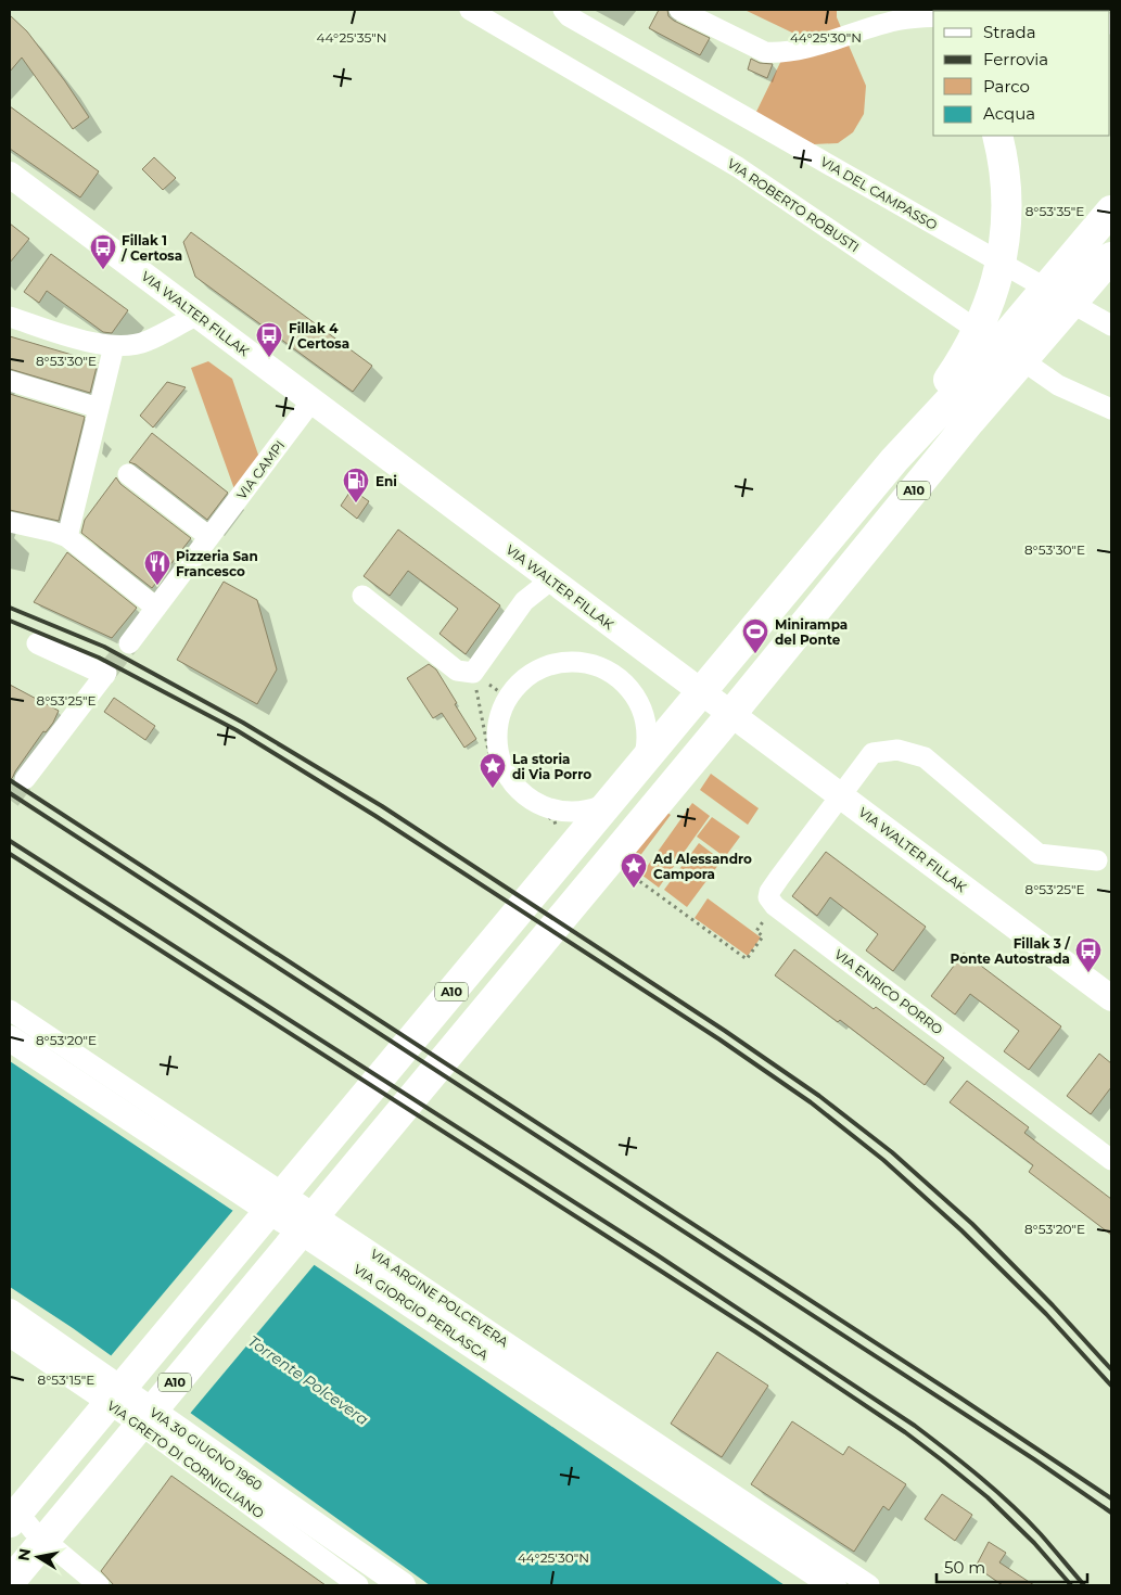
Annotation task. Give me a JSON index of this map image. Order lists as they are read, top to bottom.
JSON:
{
  "streets": {
    "highway": ["A10"],
    "main road": ["VIA WALTER FILLAK", "VIA GIORGIO PERLASCA", "VIA 30 GIUGNO 1960"],
    "street": [
      "VIA DEL CAMPASSO",
      "VIA ROBERTO ROBUSTI",
      "VIA CAMPI",
      "VIA ENRICO PORRO",
      "VIA ARGINE POLCEVERA",
      "VIA GRETO DI CORNIGLIANO"
    ]
  },
  "crossings": [
    ["VIA WALTER FILLAK", "VIA CAMPI"],
    ["VIA WALTER FILLAK", "VIA ENRICO PORRO"]
  ],
  "water": ["Torrente Polcevera"],
  "places": {
    "bus stop": ["Fillak 1 / Certosa", "Fillak 4 / Certosa", "Fillak 3 / Ponte Autostrada"],
    "fuel station": ["Eni"],
    "restaurant": ["Pizzeria San Francesco"],
    "sports": ["Minirampa del Ponte"],
    "place": ["La storia di Via Porro", "Ad Alessandro Campora"]
  },
  "legend": [
    "Strada",
    "Ferrovia",
    "Parco",
    "Acqua"
  ],
  "scale_bar": "50 m",
  "north": "left",
  "coordinates": [
    "44°25'35\"N",
    "44°25'30\"N",
    "8°53'35\"E",
    "8°53'30\"E",
    "8°53'25\"E",
    "8°53'20\"E",
    "8°53'15\"E"
  ]
}
